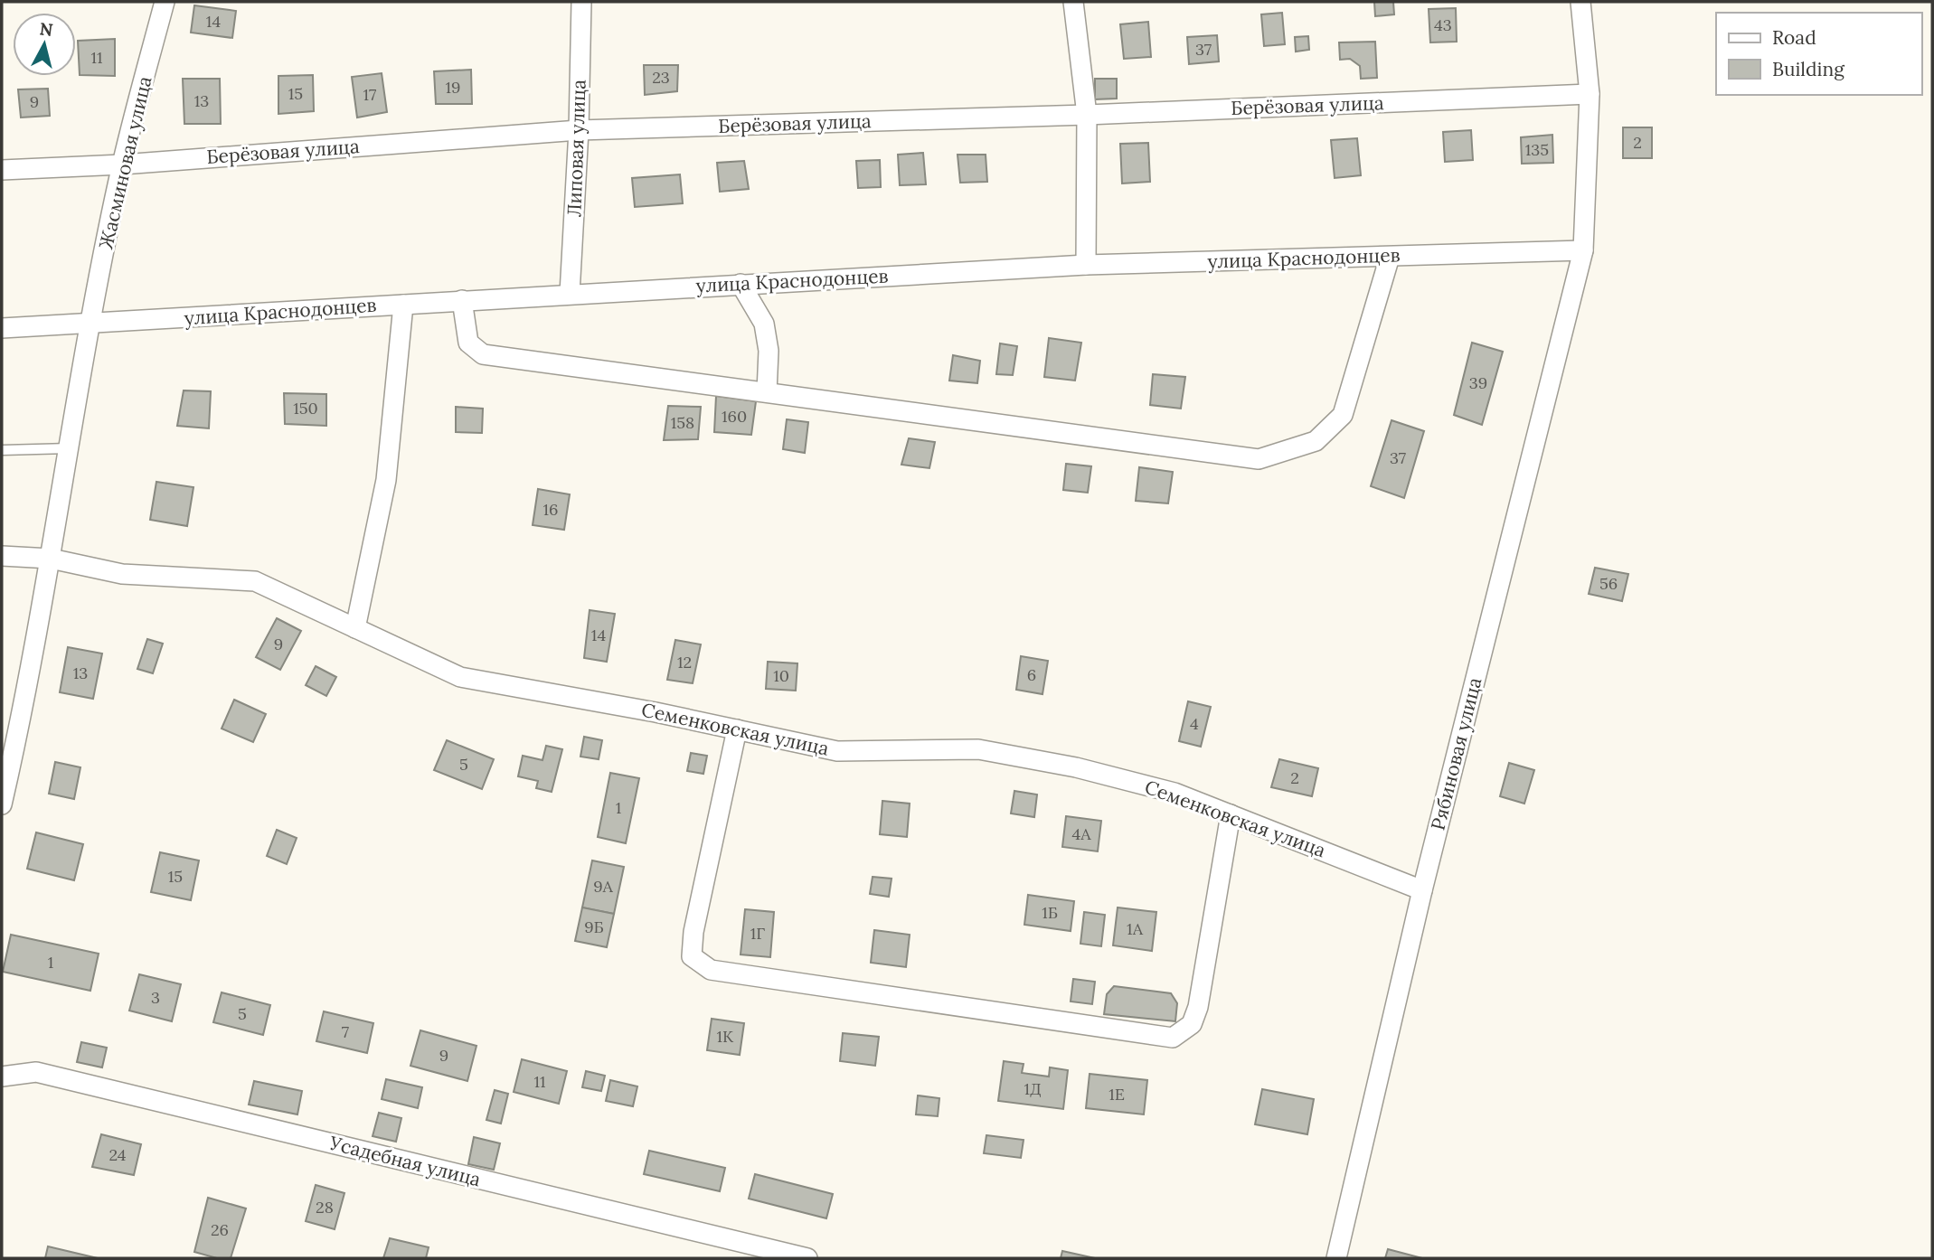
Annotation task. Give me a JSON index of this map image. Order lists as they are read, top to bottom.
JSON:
{
  "streets": {
    "street": [
      "Берёзовая улица",
      "Липовая улица",
      "Жасминовая улица",
      "улица Краснодонцев",
      "Семенковская улица",
      "Рябиновая улица",
      "Усадебная улица"
    ]
  },
  "crossings": [
    ["Берёзовая улица", "Липовая улица"],
    ["Берёзовая улица", "Жасминовая улица"],
    ["Берёзовая улица", "Рябиновая улица"],
    ["Липовая улица", "улица Краснодонцев"],
    ["Жасминовая улица", "улица Краснодонцев"],
    ["Жасминовая улица", "Семенковская улица"],
    ["улица Краснодонцев", "Рябиновая улица"],
    ["Семенковская улица", "Рябиновая улица"]
  ],
  "house_numbers": [
    "14",
    "43",
    "37",
    "11",
    "23",
    "19",
    "15",
    "17",
    "13",
    "9",
    "2",
    "135",
    "39",
    "150",
    "160",
    "158",
    "37",
    "16",
    "56",
    "14",
    "9",
    "12",
    "13",
    "6",
    "10",
    "4",
    "5",
    "2",
    "1",
    "4А",
    "15",
    "9А",
    "1Б",
    "9Б",
    "1А",
    "1Г",
    "1",
    "3",
    "5",
    "7",
    "1К",
    "9",
    "11",
    "1Д",
    "1Е",
    "24",
    "28",
    "26"
  ],
  "legend": ["Road", "Building"],
  "north": "top"
}
